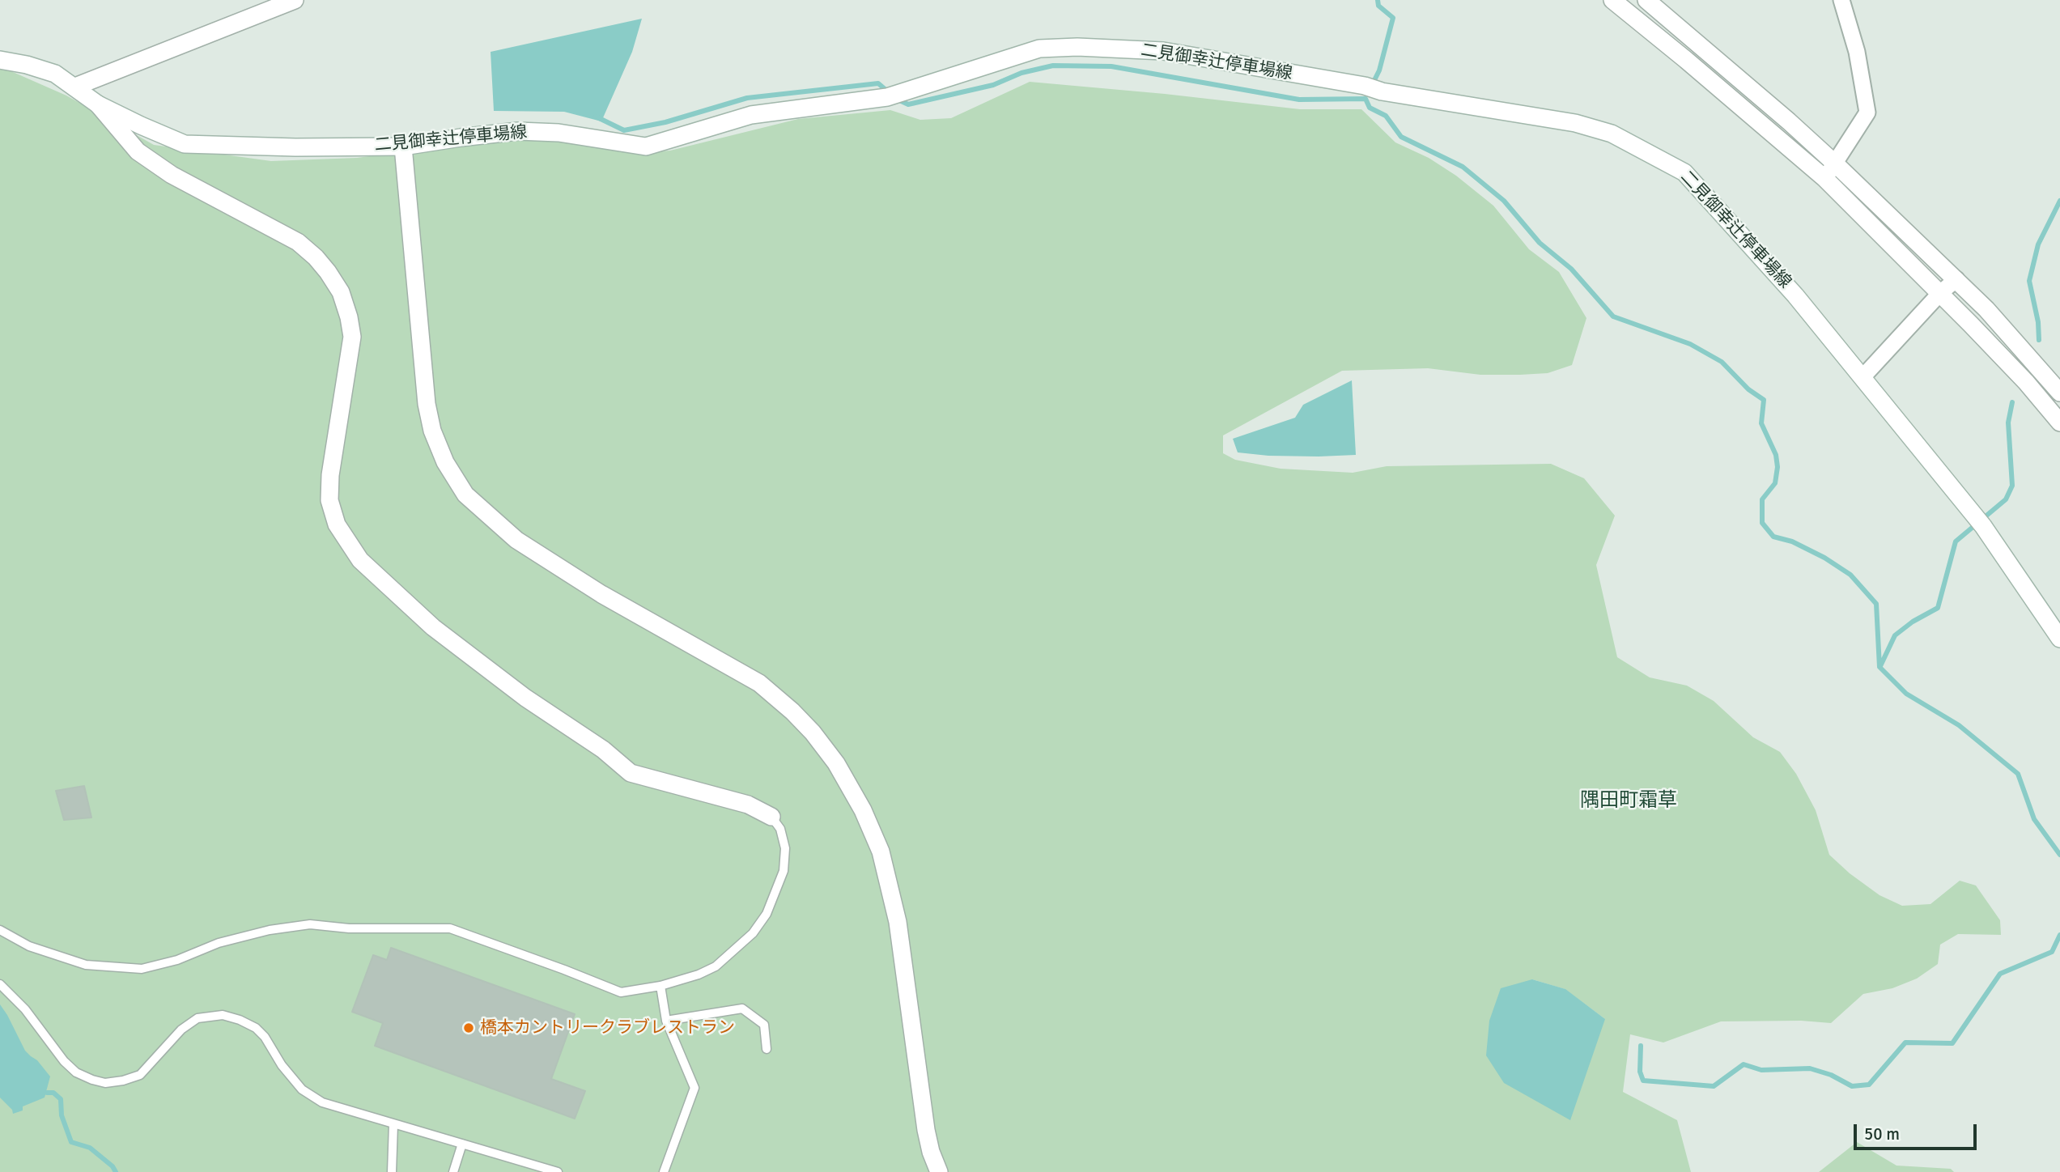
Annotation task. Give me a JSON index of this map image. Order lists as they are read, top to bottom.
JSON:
{
  "streets": {
    "street": ["二見御幸辻停車場線"]
  },
  "districts": ["隅田町霜草"],
  "places": ["橋本カントリークラブレストラン"],
  "scale_bar": "50 m"
}
